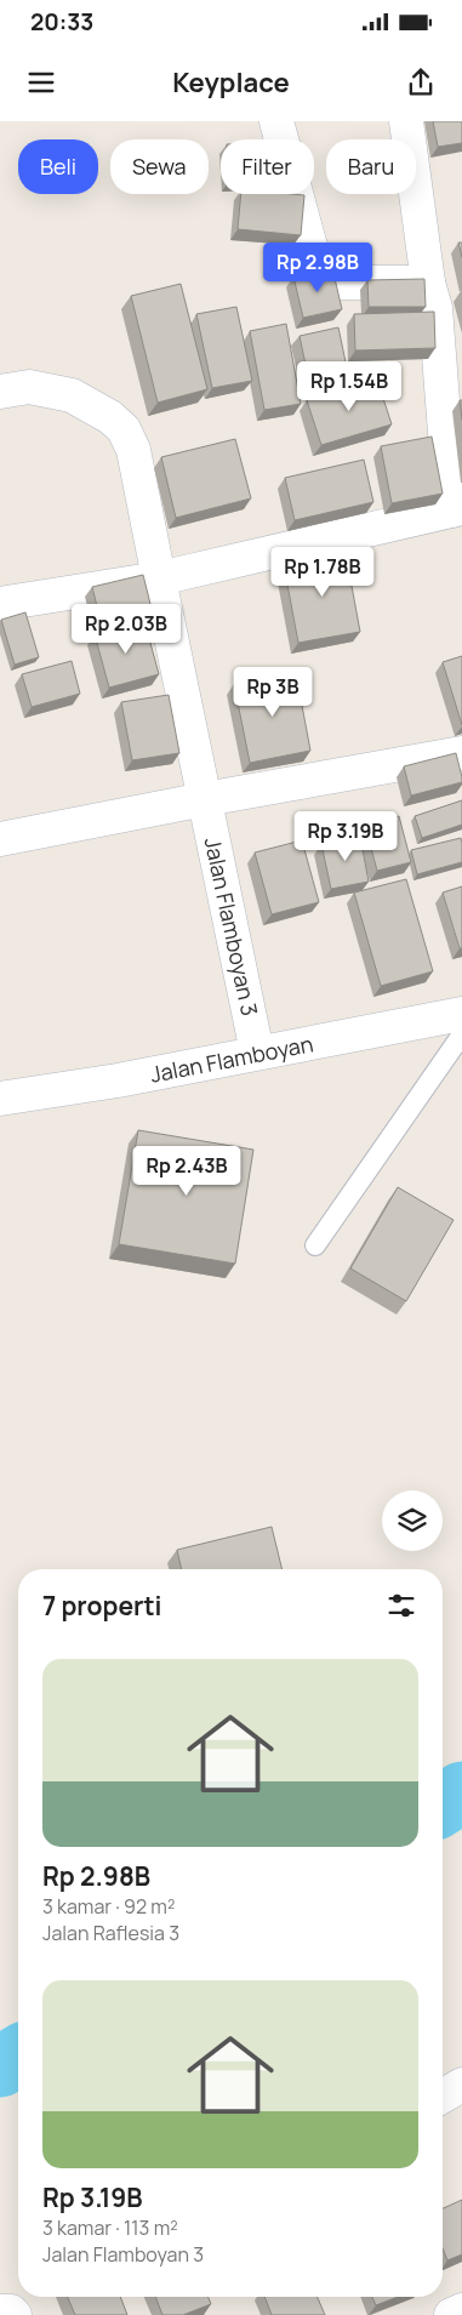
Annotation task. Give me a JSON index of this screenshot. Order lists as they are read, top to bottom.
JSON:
{
  "streets": {
    "street": ["Jalan Flamboyan 3", "Jalan Flamboyan"]
  },
  "crossings": [
    ["Jalan Flamboyan 3", "Jalan Flamboyan"]
  ],
  "page": {
    "status": "20:33",
    "header": "Keyplace",
    "chip": [
      "Beli",
      "Sewa",
      "Filter",
      "Baru"
    ],
    "price": [
      "Rp 2.98B",
      "Rp 1.54B",
      "Rp 1.78B",
      "Rp 2.03B",
      "Rp 3B",
      "Rp 3.19B",
      "Rp 2.43B"
    ],
    "heading": "7 properti",
    "list": [
      {
        "name": "Rp 2.98B",
        "note": "3 kamar · 92 m² · Jalan Raflesia 3"
      },
      {
        "name": "Rp 3.19B",
        "note": "3 kamar · 113 m² · Jalan Flamboyan 3"
      }
    ]
  }
}
